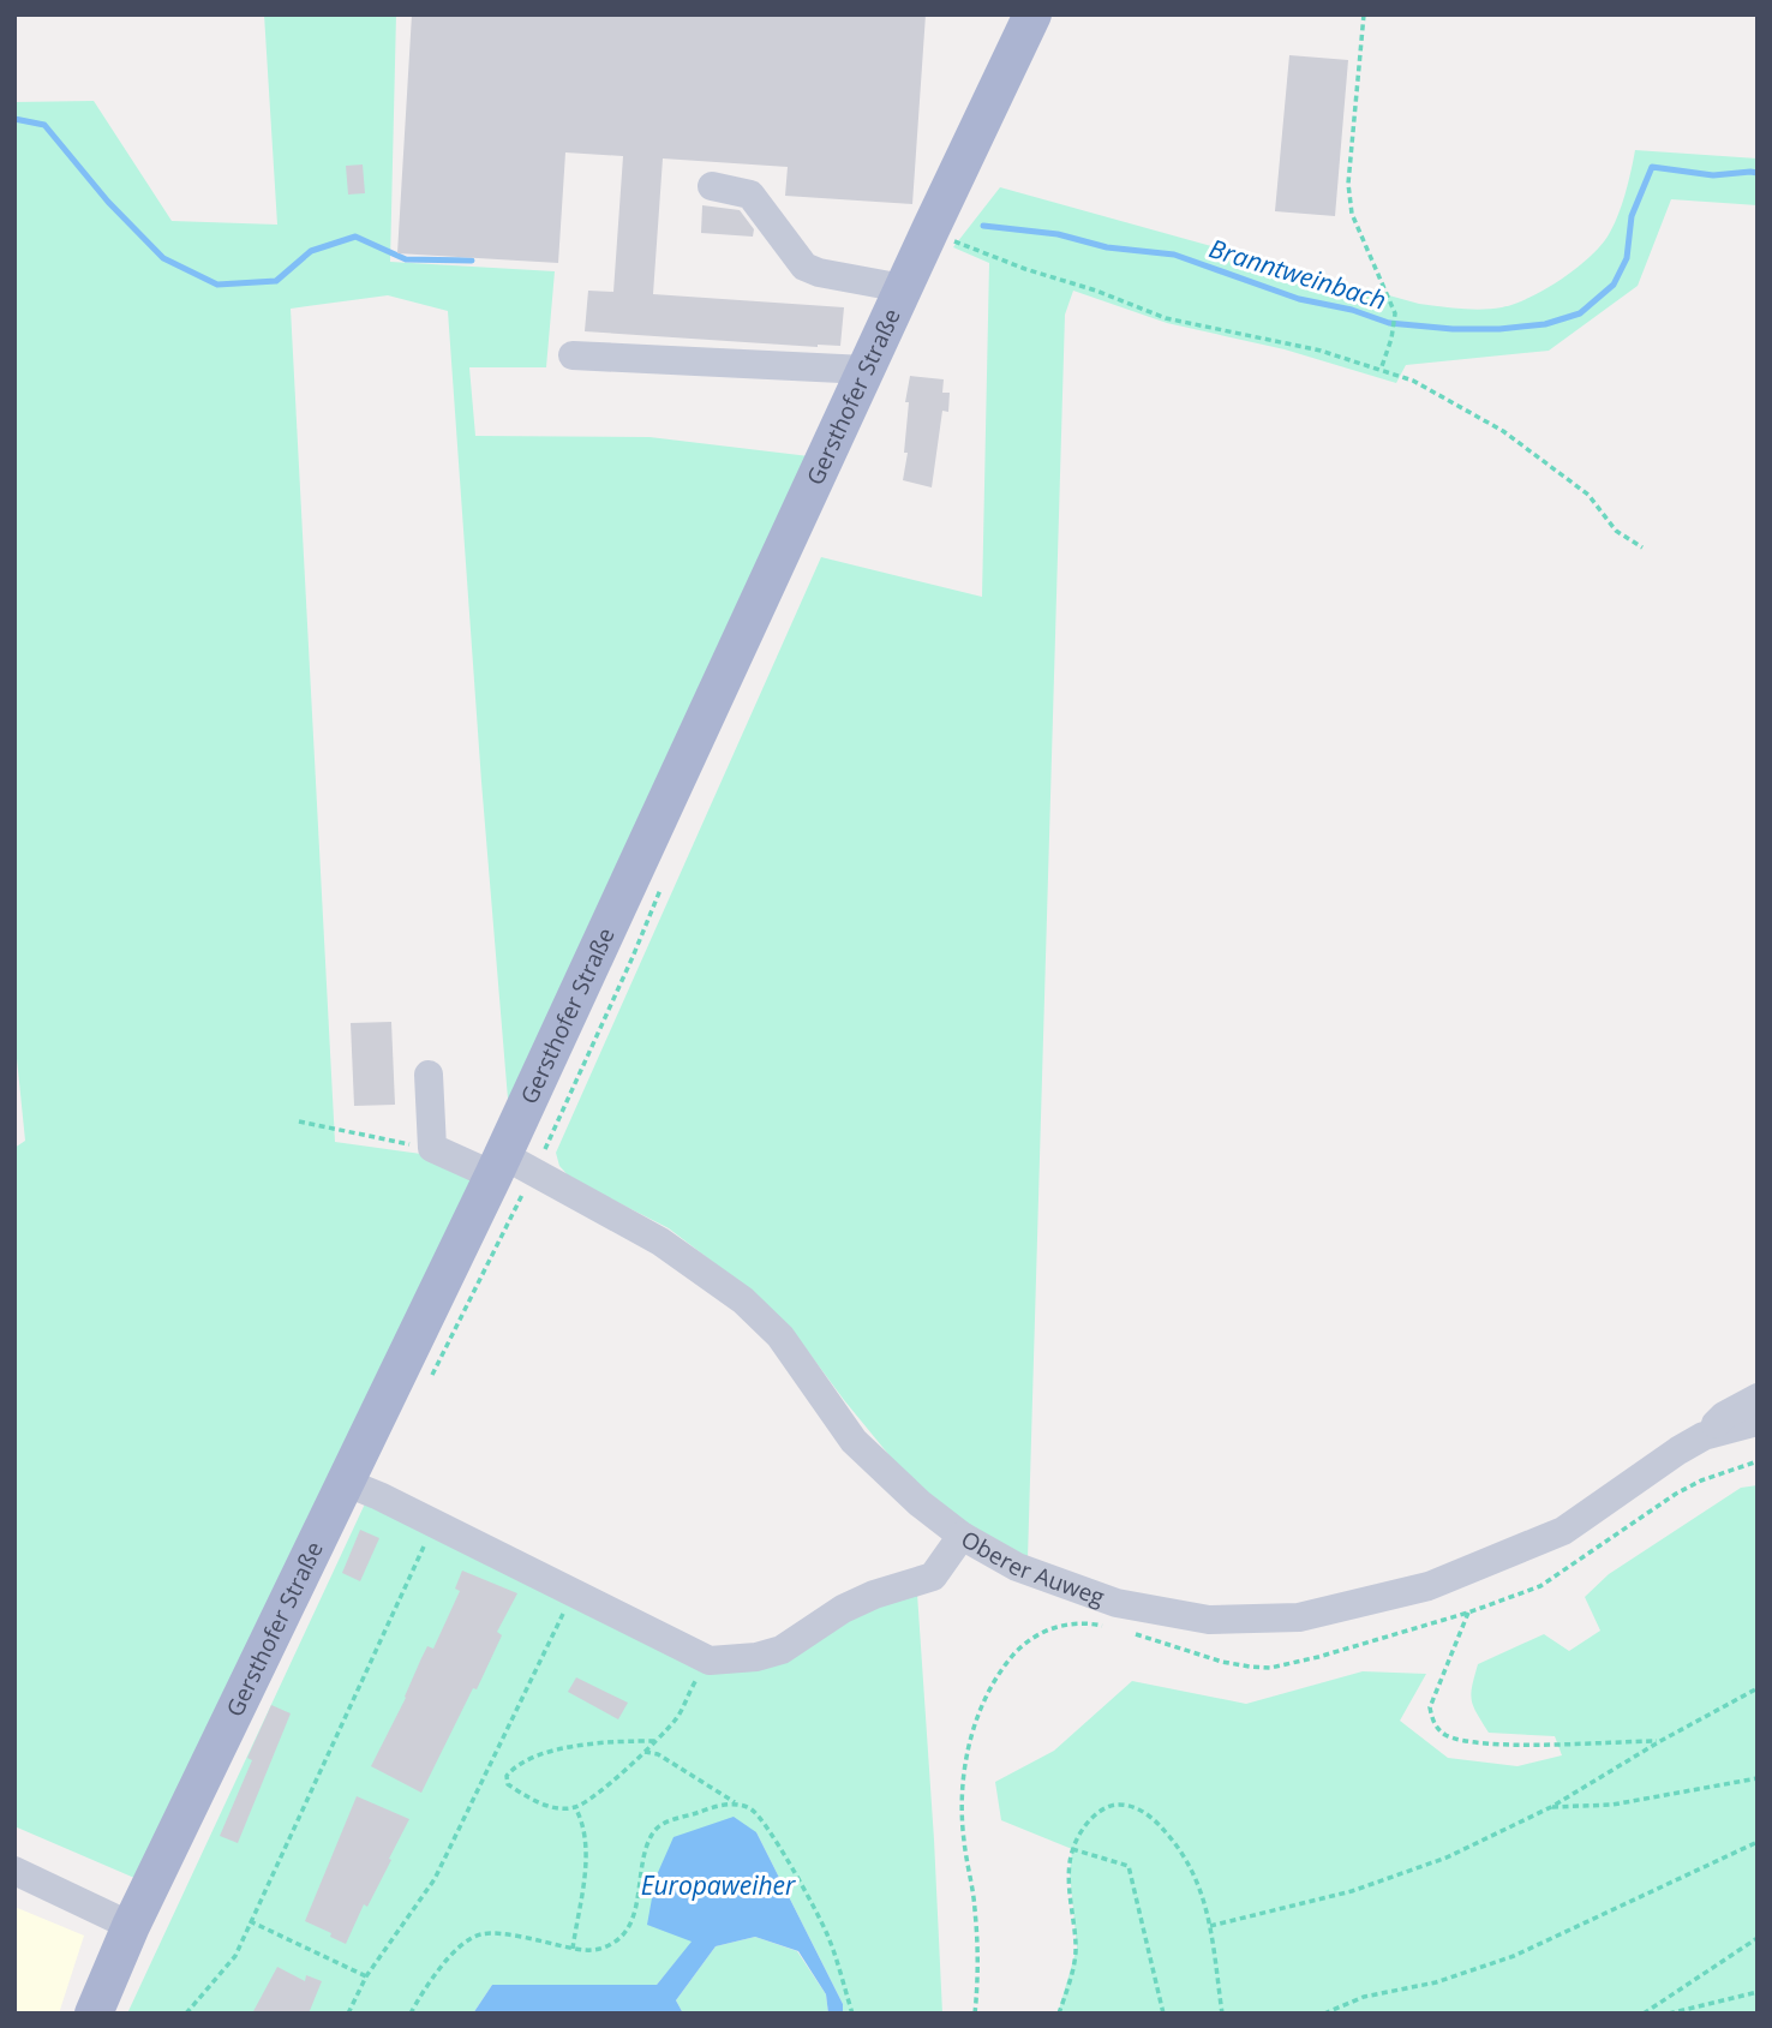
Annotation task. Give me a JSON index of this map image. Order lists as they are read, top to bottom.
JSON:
{
  "streets": {
    "main road": ["Gersthofer Straße"],
    "street": ["Oberer Auweg"]
  },
  "crossings": [
    ["Gersthofer Straße", "Oberer Auweg"]
  ],
  "water": ["Branntweinbach", "Europaweiher"]
}
